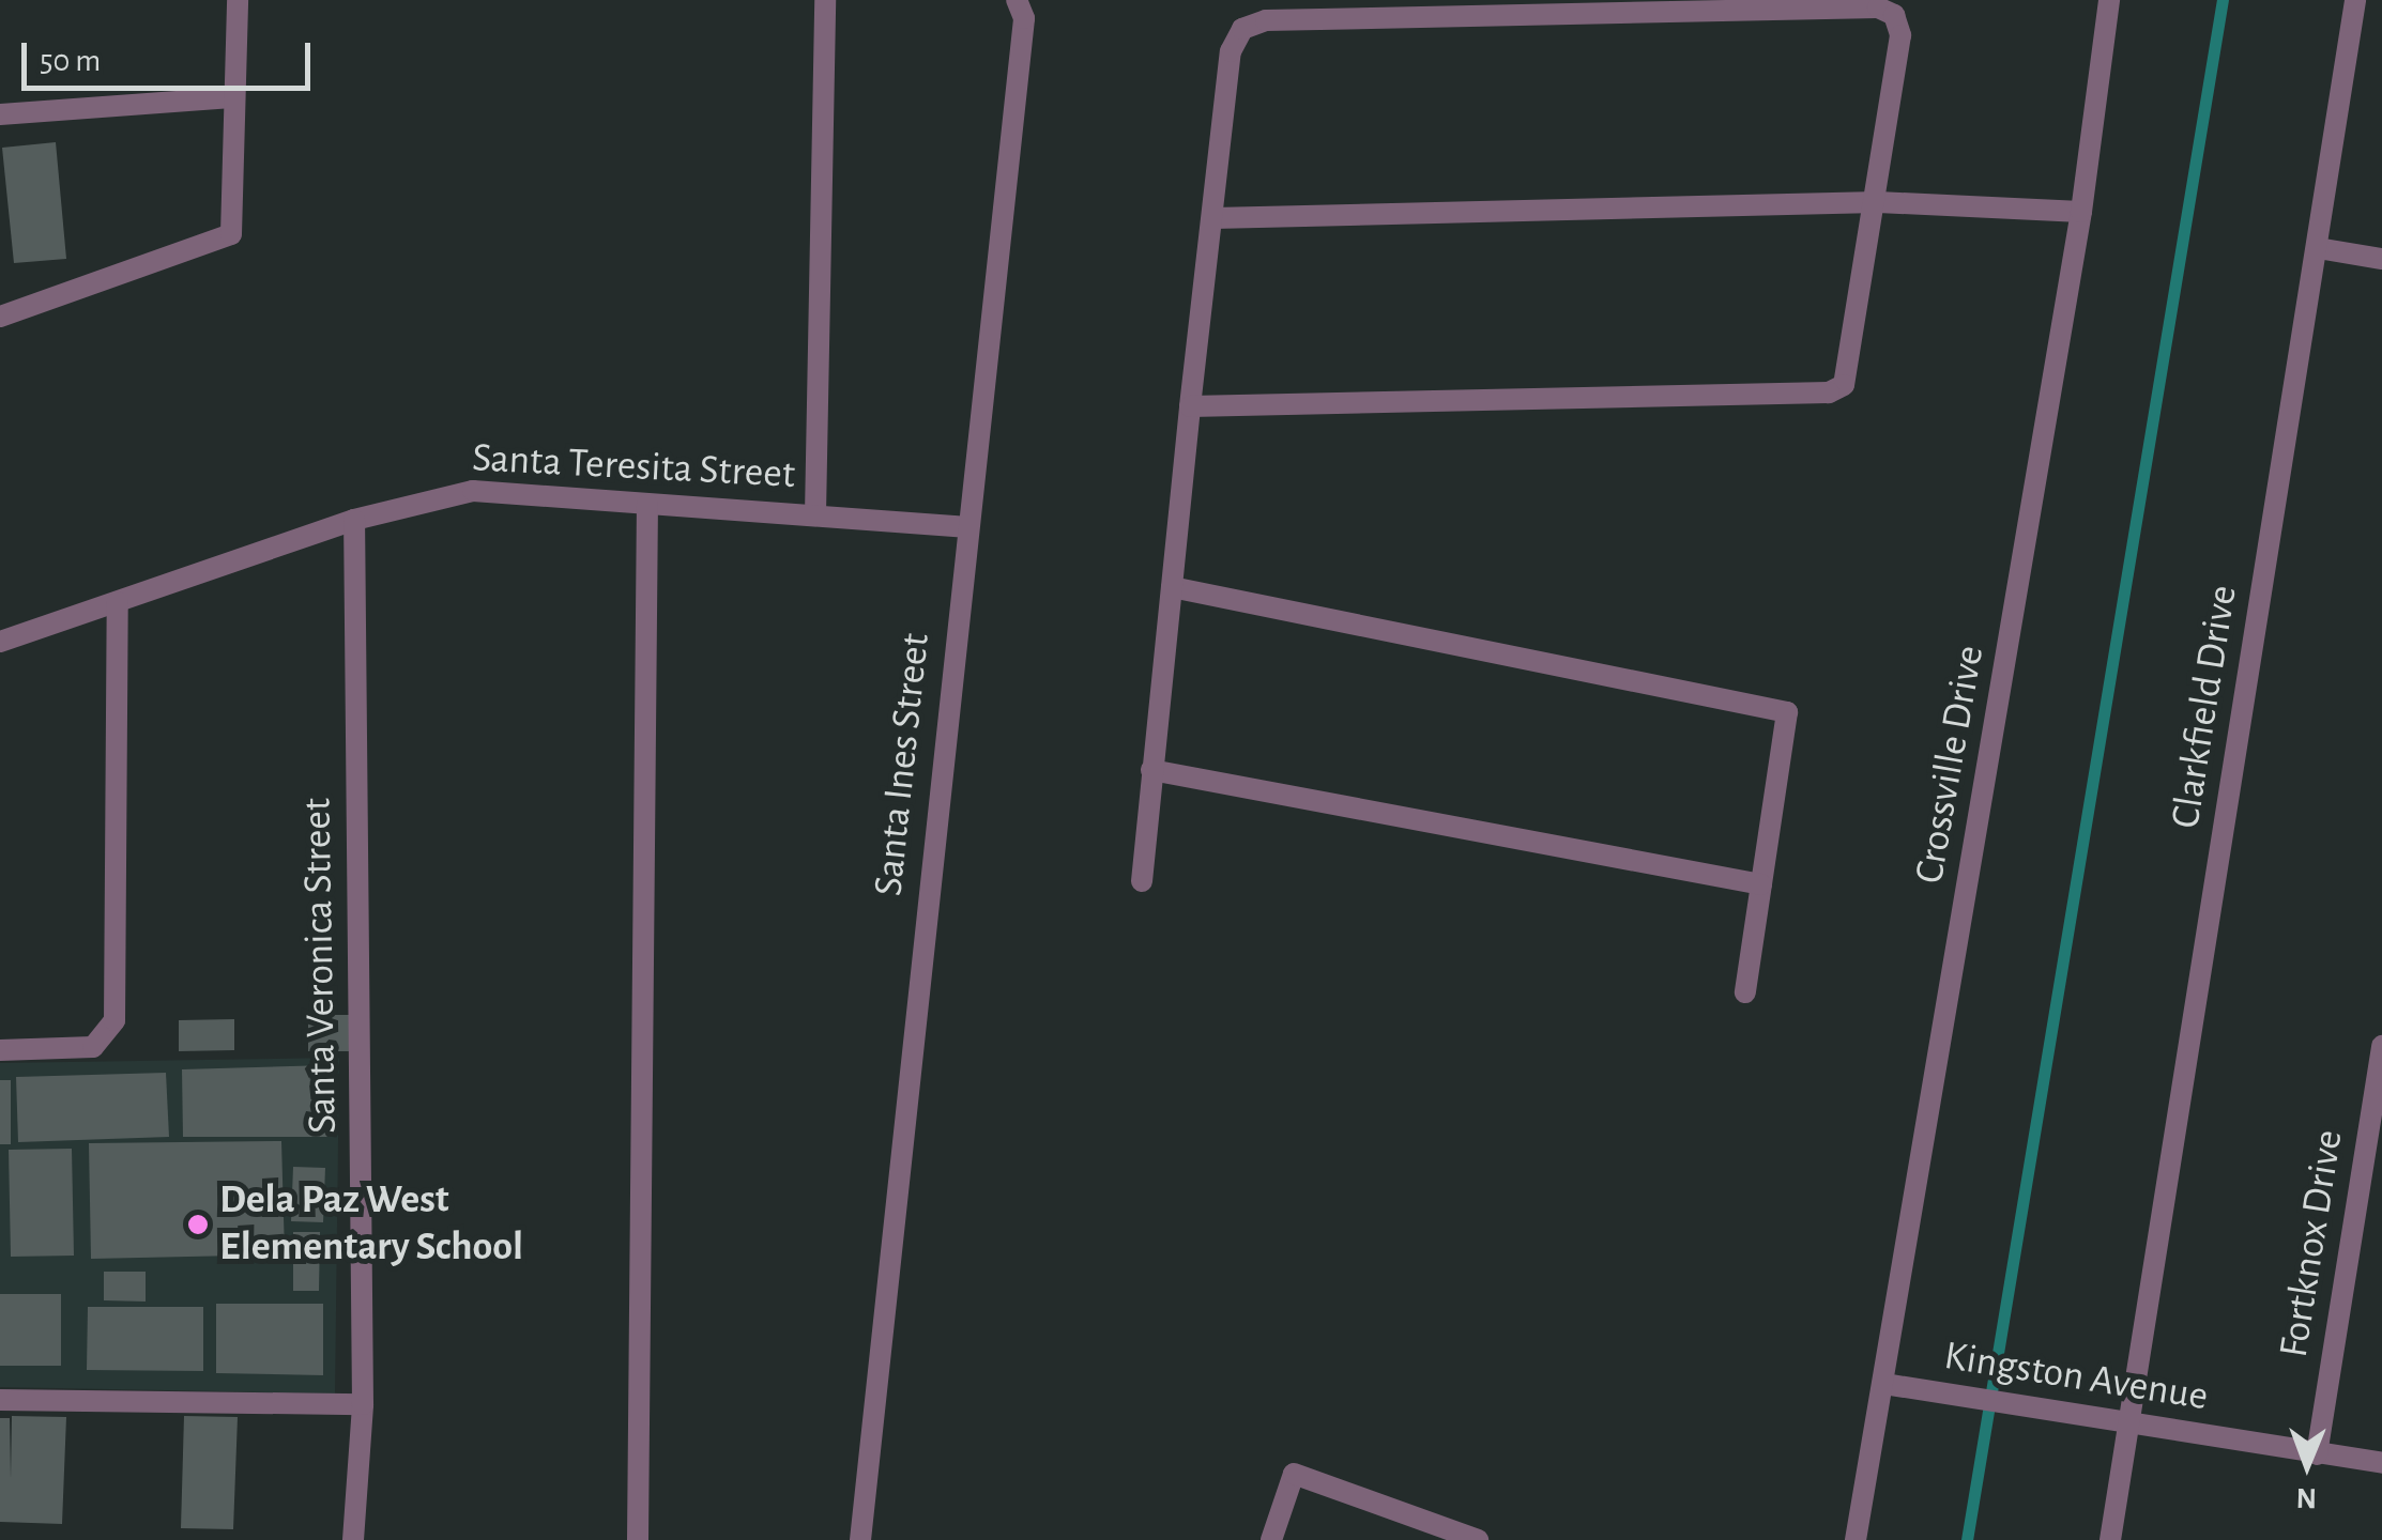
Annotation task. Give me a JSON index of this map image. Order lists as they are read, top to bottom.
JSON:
{
  "streets": {
    "street": [
      "Santa Teresita Street",
      "Clarkfield Drive",
      "Santa Ines Street",
      "Crossville Drive",
      "Santa Veronica Street",
      "Fortknox Drive",
      "Kingston Avenue"
    ]
  },
  "crossings": [
    ["Santa Teresita Street", "Santa Ines Street"],
    ["Santa Teresita Street", "Santa Veronica Street"],
    ["Clarkfield Drive", "Kingston Avenue"],
    ["Crossville Drive", "Kingston Avenue"],
    ["Fortknox Drive", "Kingston Avenue"]
  ],
  "places": ["Dela Paz West Elementary School"],
  "scale_bar": "50 m",
  "north": "bottom"
}
